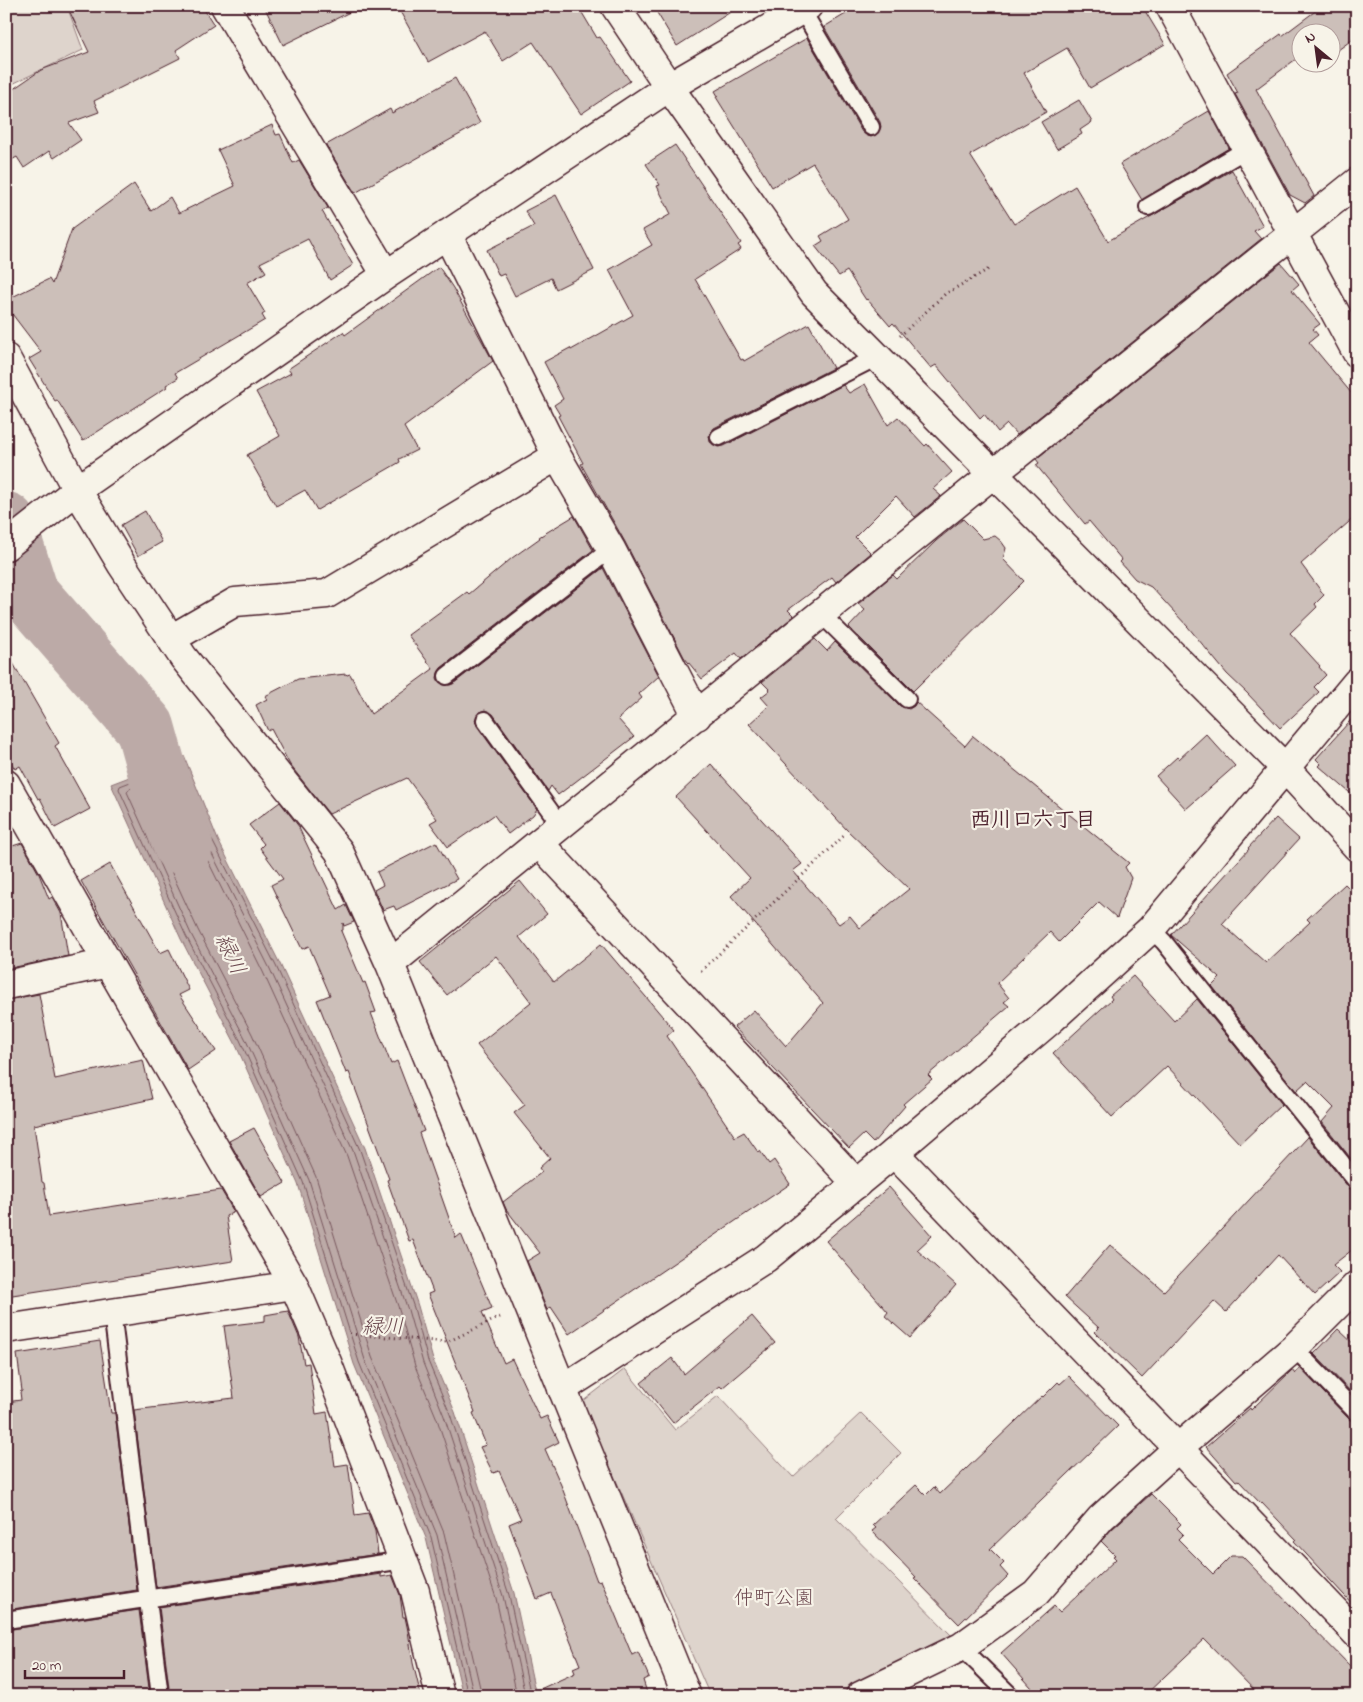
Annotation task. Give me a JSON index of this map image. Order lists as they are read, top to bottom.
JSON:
{
  "districts": ["西川口六丁目"],
  "water": ["緑川"],
  "parks": ["仲町公園"],
  "scale_bar": "20 m",
  "north": "top left"
}
